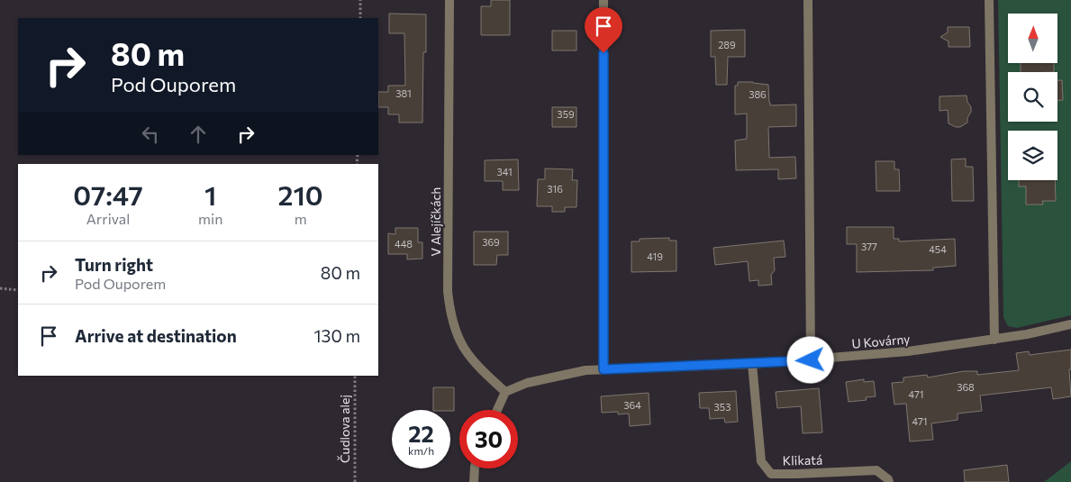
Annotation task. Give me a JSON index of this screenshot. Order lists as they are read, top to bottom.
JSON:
{
  "streets": {
    "street": ["V Alejíčkách", "U Kovárny", "Klikatá"],
    "path": ["Čudlova alej"]
  },
  "crossings": [
    ["V Alejíčkách", "U Kovárny"],
    ["U Kovárny", "Klikatá"]
  ],
  "house_numbers": [
    "289",
    "381",
    "386",
    "359",
    "341",
    "316",
    "369",
    "448",
    "377",
    "454",
    "419",
    "368",
    "471",
    "364",
    "353",
    "471"
  ],
  "north": "top",
  "page": {
    "turn": ["80 m", "Pod Ouporem"],
    "eta": [
      "07:47",
      "Arrival",
      "1",
      "min",
      "210",
      "m"
    ],
    "list": [
      {
        "name": "Turn right",
        "note": "Pod Ouporem",
        "value": "80 m"
      },
      {
        "name": "Arrive at destination",
        "value": "130 m"
      }
    ],
    "speed": "22 km/h",
    "limit": "30"
  }
}
